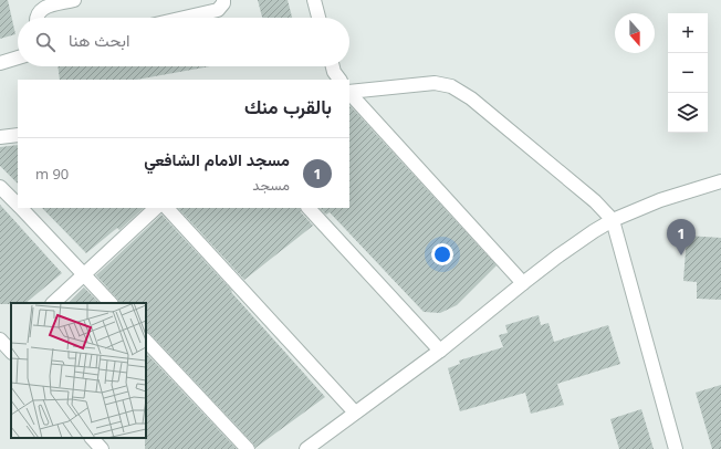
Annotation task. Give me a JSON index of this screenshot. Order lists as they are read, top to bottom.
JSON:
{
  "north": "bottom",
  "page": {
    "map_buttons": ["+", "−"],
    "search": "ابحث هنا",
    "heading": "بالقرب منك",
    "list": [
      {
        "mark": "1",
        "name": "مسجد الامام الشافعي",
        "note": "مسجد",
        "value": "90 m"
      }
    ],
    "pins": "1"
  }
}
